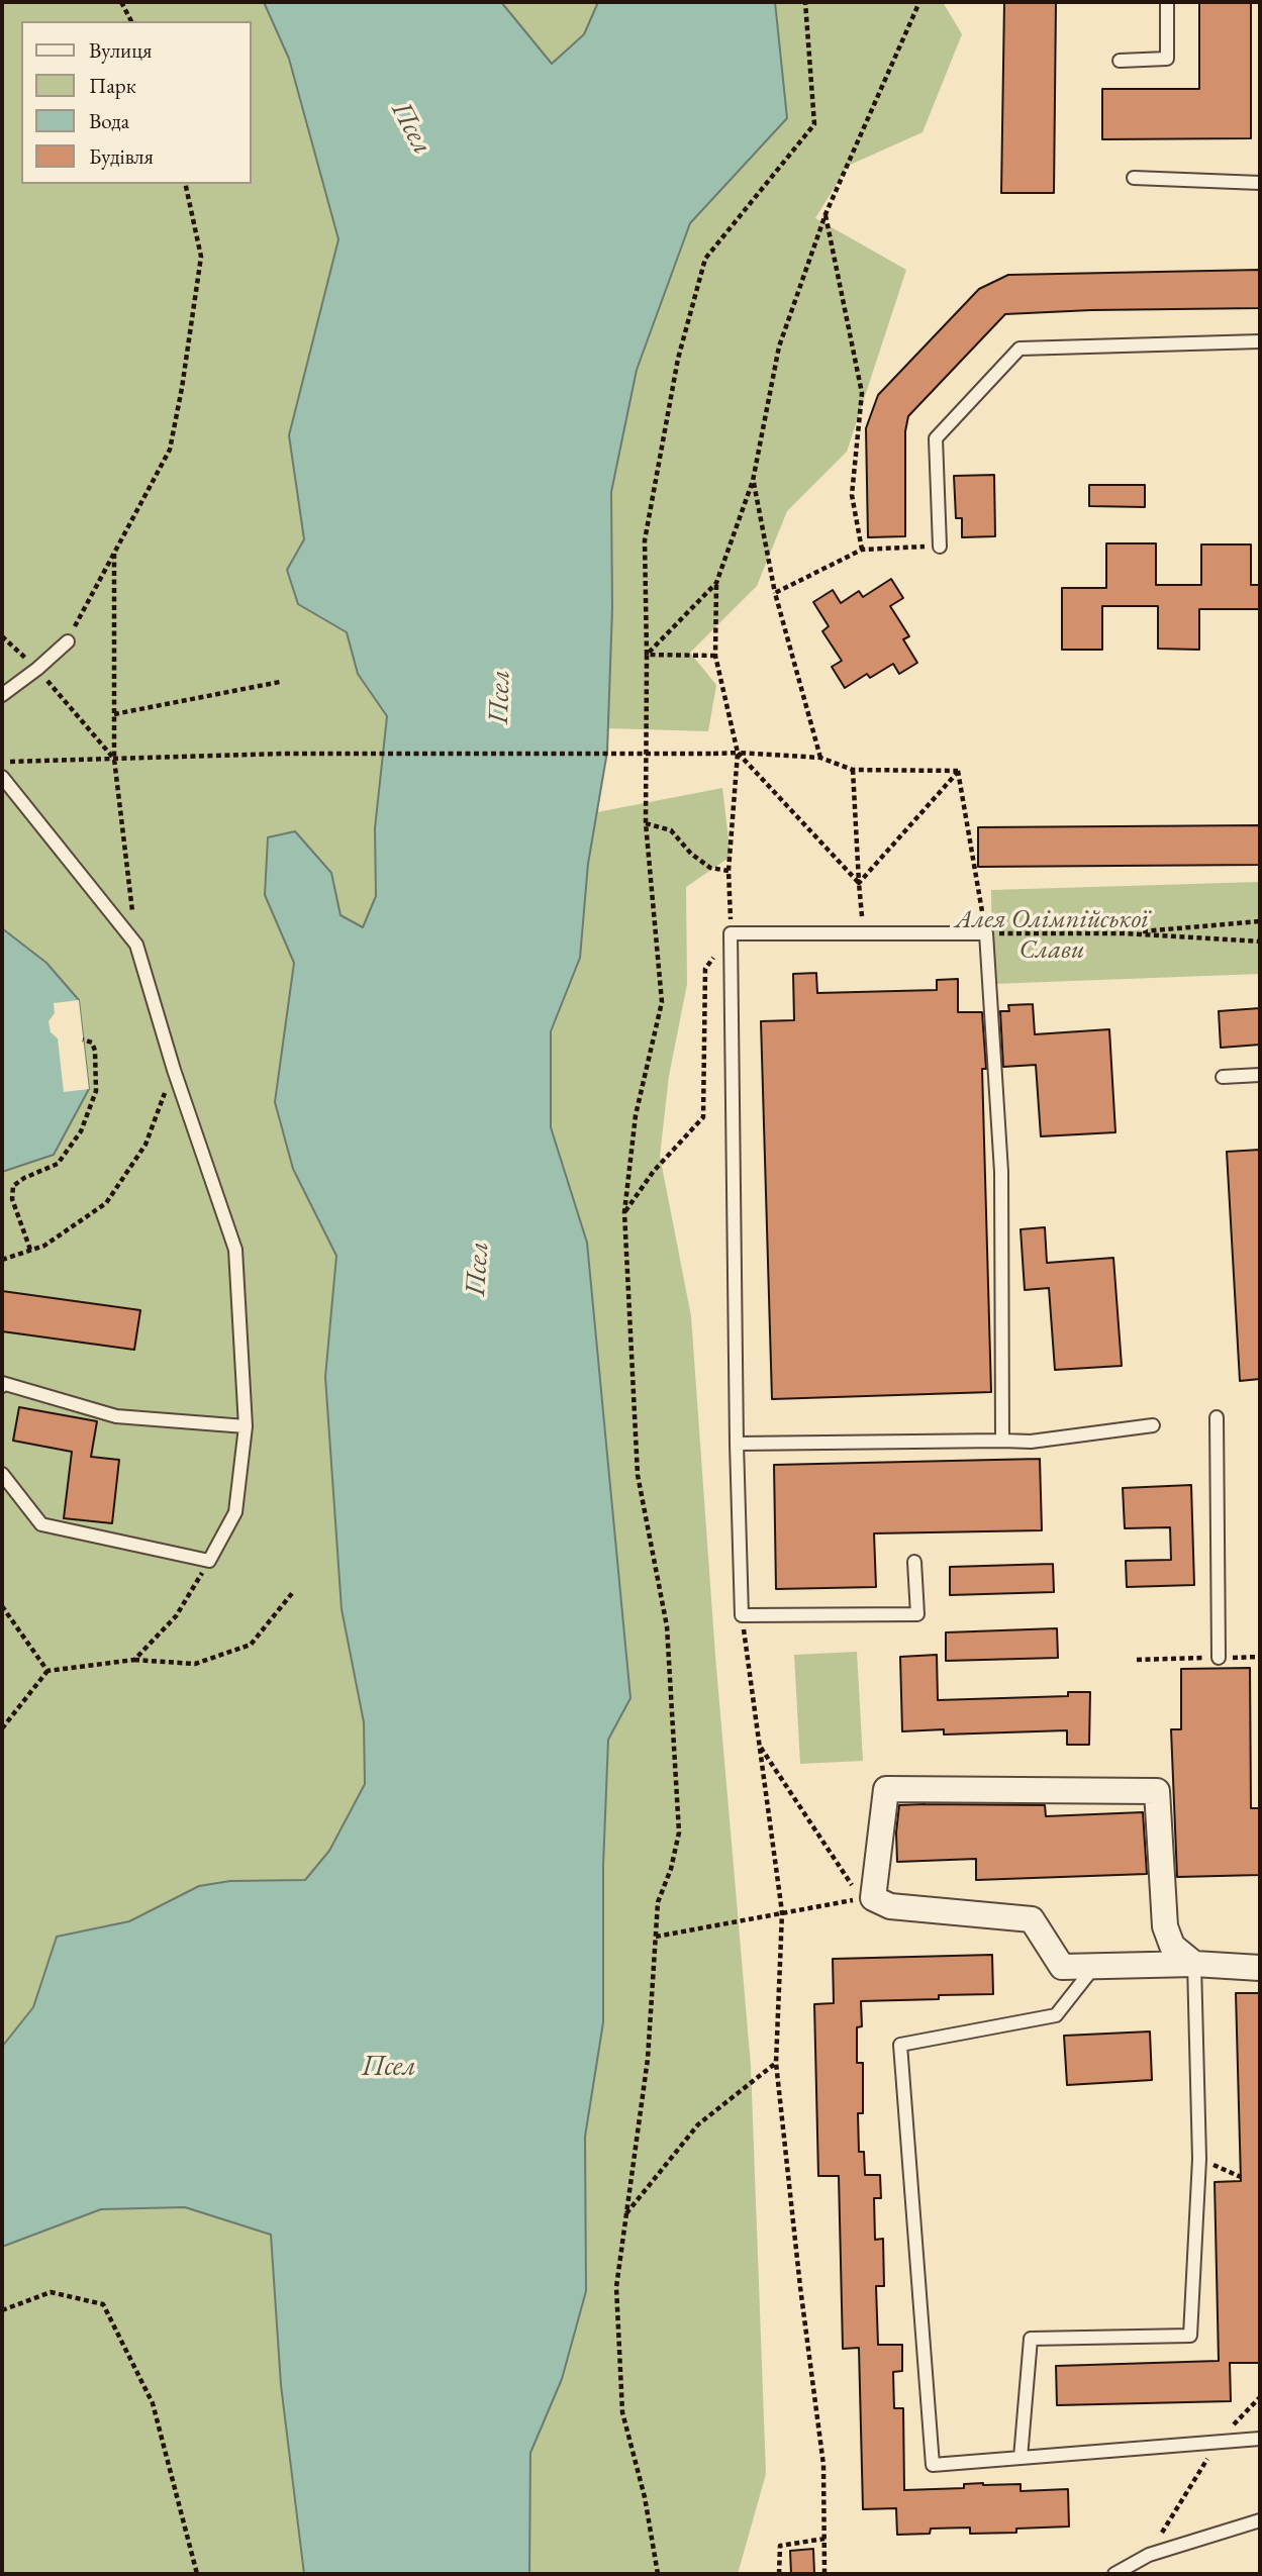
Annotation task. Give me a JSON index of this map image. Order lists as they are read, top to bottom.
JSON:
{
  "water": ["Псел"],
  "parks": ["Алея Олімпійської Слави"],
  "legend": [
    "Вулиця",
    "Парк",
    "Вода",
    "Будівля"
  ]
}
